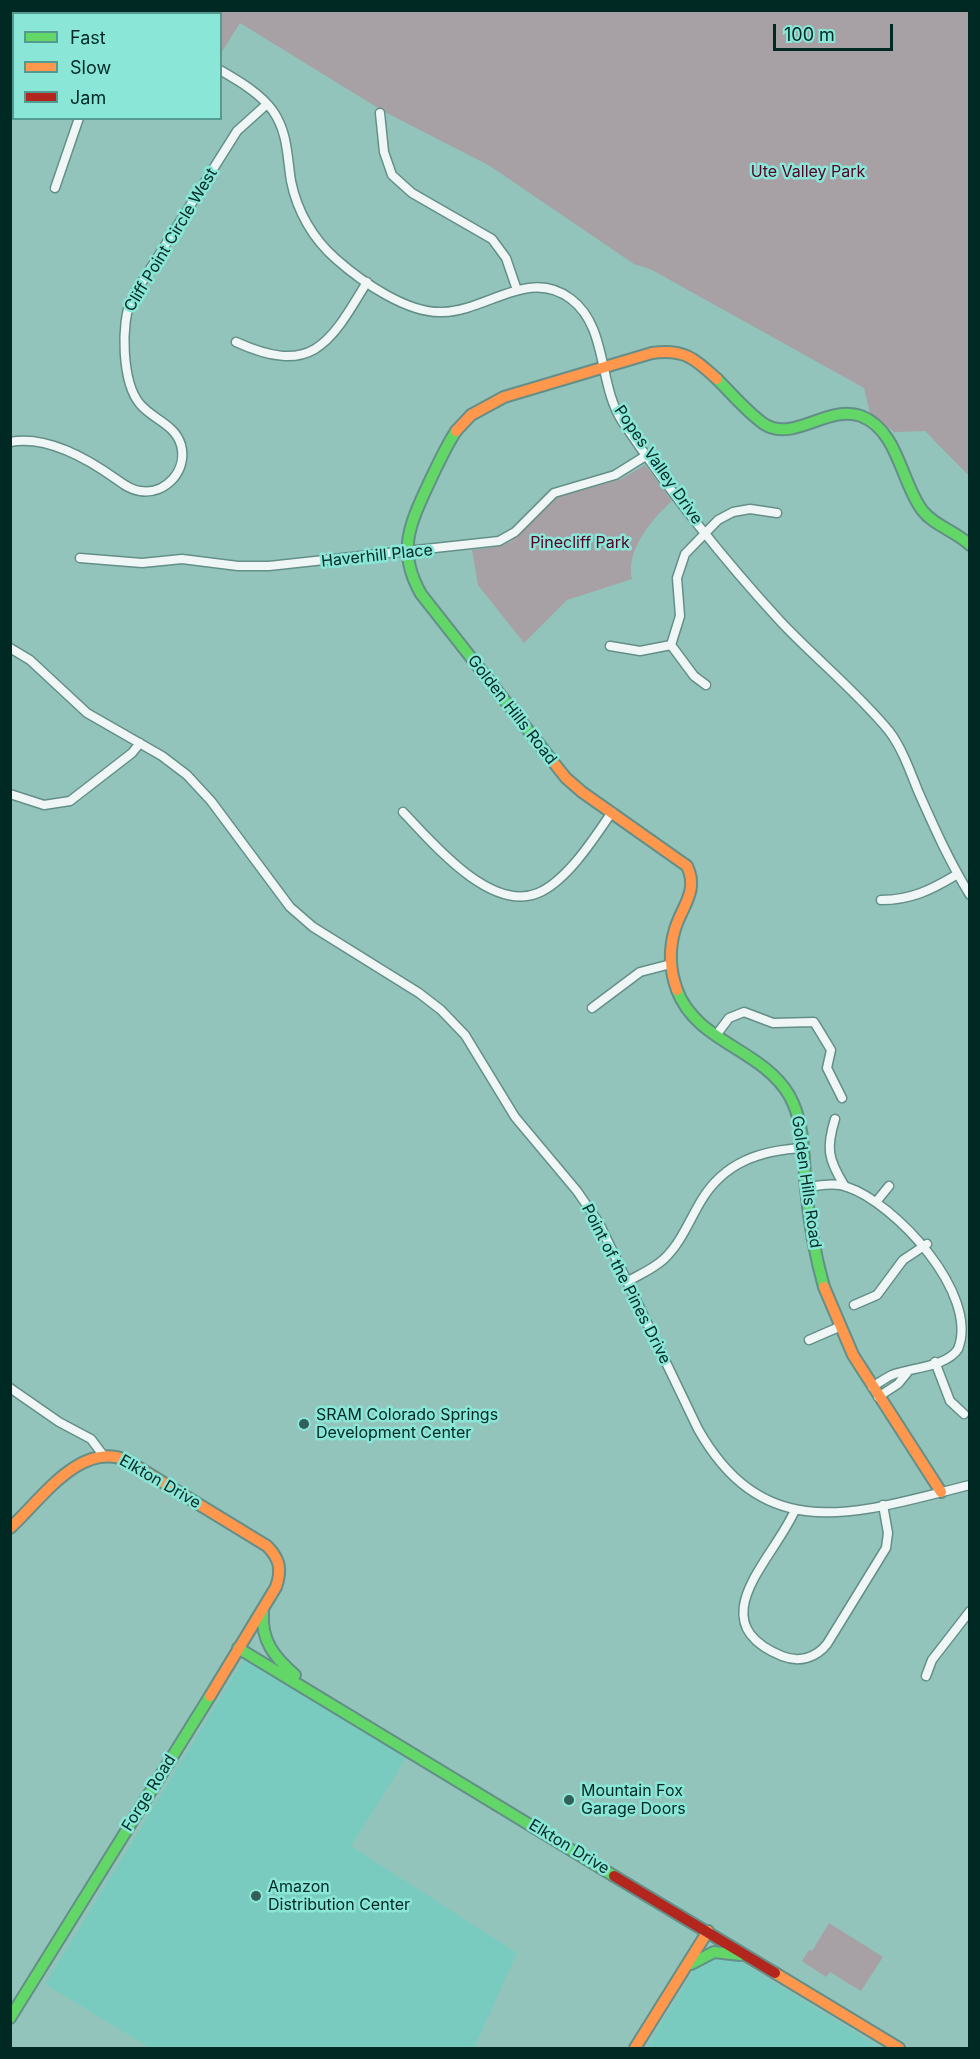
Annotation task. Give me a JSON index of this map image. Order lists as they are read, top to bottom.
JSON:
{
  "streets": {
    "street": [
      "Cliff Point Circle West",
      "Popes Valley Drive",
      "Haverhill Place",
      "Golden Hills Road",
      "Point of the Pines Drive",
      "Elkton Drive",
      "Forge Road"
    ]
  },
  "crossings": [
    ["Cliff Point Circle West", "Popes Valley Drive"],
    ["Popes Valley Drive", "Haverhill Place"],
    ["Popes Valley Drive", "Golden Hills Road"],
    ["Haverhill Place", "Golden Hills Road"],
    ["Golden Hills Road", "Point of the Pines Drive"],
    ["Elkton Drive", "Forge Road"]
  ],
  "parks": ["Ute Valley Park", "Pinecliff Park"],
  "places": ["SRAM Colorado Springs Development Center", "Mountain Fox Garage Doors", "Amazon Distribution Center"],
  "legend": ["Fast", "Slow", "Jam"],
  "scale_bar": "100 m"
}
